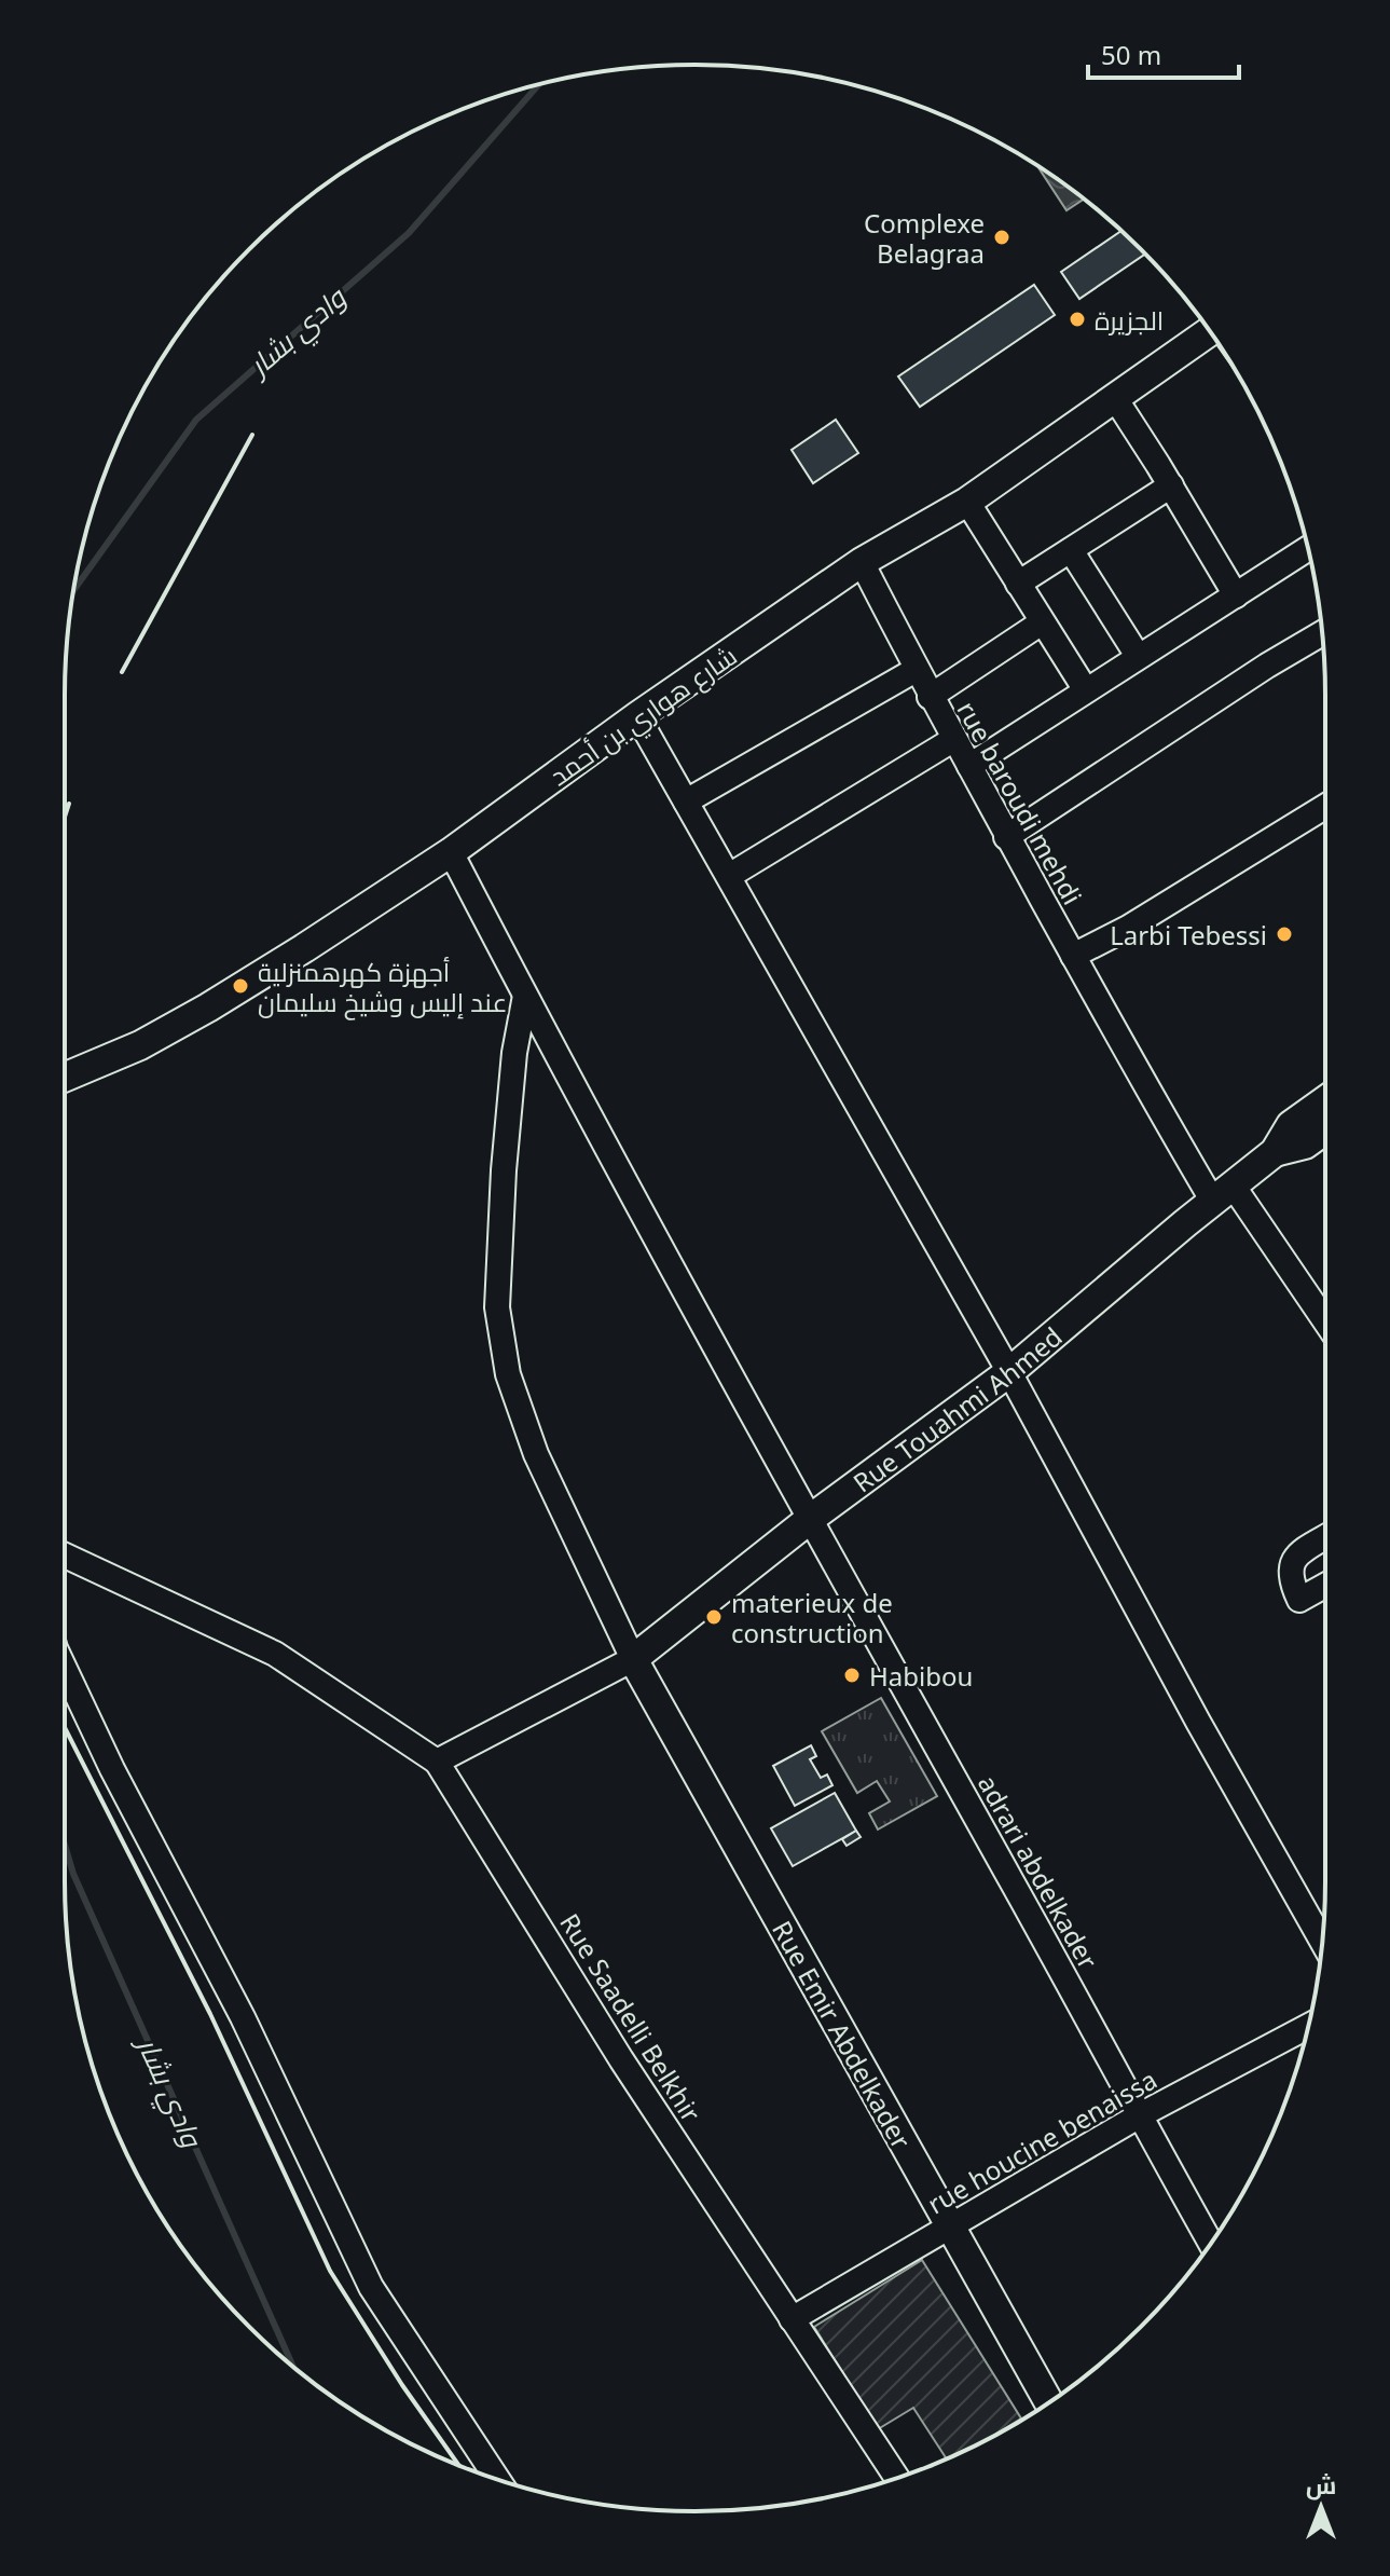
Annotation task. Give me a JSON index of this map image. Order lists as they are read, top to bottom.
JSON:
{
  "streets": {
    "main road": ["شارع هواري بن أحمد", "Rue Touahmi Ahmed", "Rue Emir Abdelkader"],
    "street": [
      "rue baroudi mehdi",
      "adrari abdelkader",
      "Rue Saadelli Belkhir",
      "rue houcine benaissa"
    ]
  },
  "crossings": [
    ["شارع هواري بن أحمد", "rue baroudi mehdi"],
    ["شارع هواري بن أحمد", "adrari abdelkader"],
    ["rue baroudi mehdi", "Rue Touahmi Ahmed"],
    ["Rue Touahmi Ahmed", "adrari abdelkader"],
    ["Rue Touahmi Ahmed", "Rue Emir Abdelkader"],
    ["adrari abdelkader", "rue houcine benaissa"],
    ["Rue Saadelli Belkhir", "rue houcine benaissa"],
    ["Rue Emir Abdelkader", "rue houcine benaissa"]
  ],
  "water": ["وادي بشار"],
  "places": [
    "Complexe Belagraa",
    "الجزيرة",
    "Larbi Tebessi",
    "أجهزة كهرهمنزلية عند إليس وشيخ سليمان",
    "materieux de construction",
    "Habibou"
  ],
  "scale_bar": "50 m",
  "north": "top"
}
